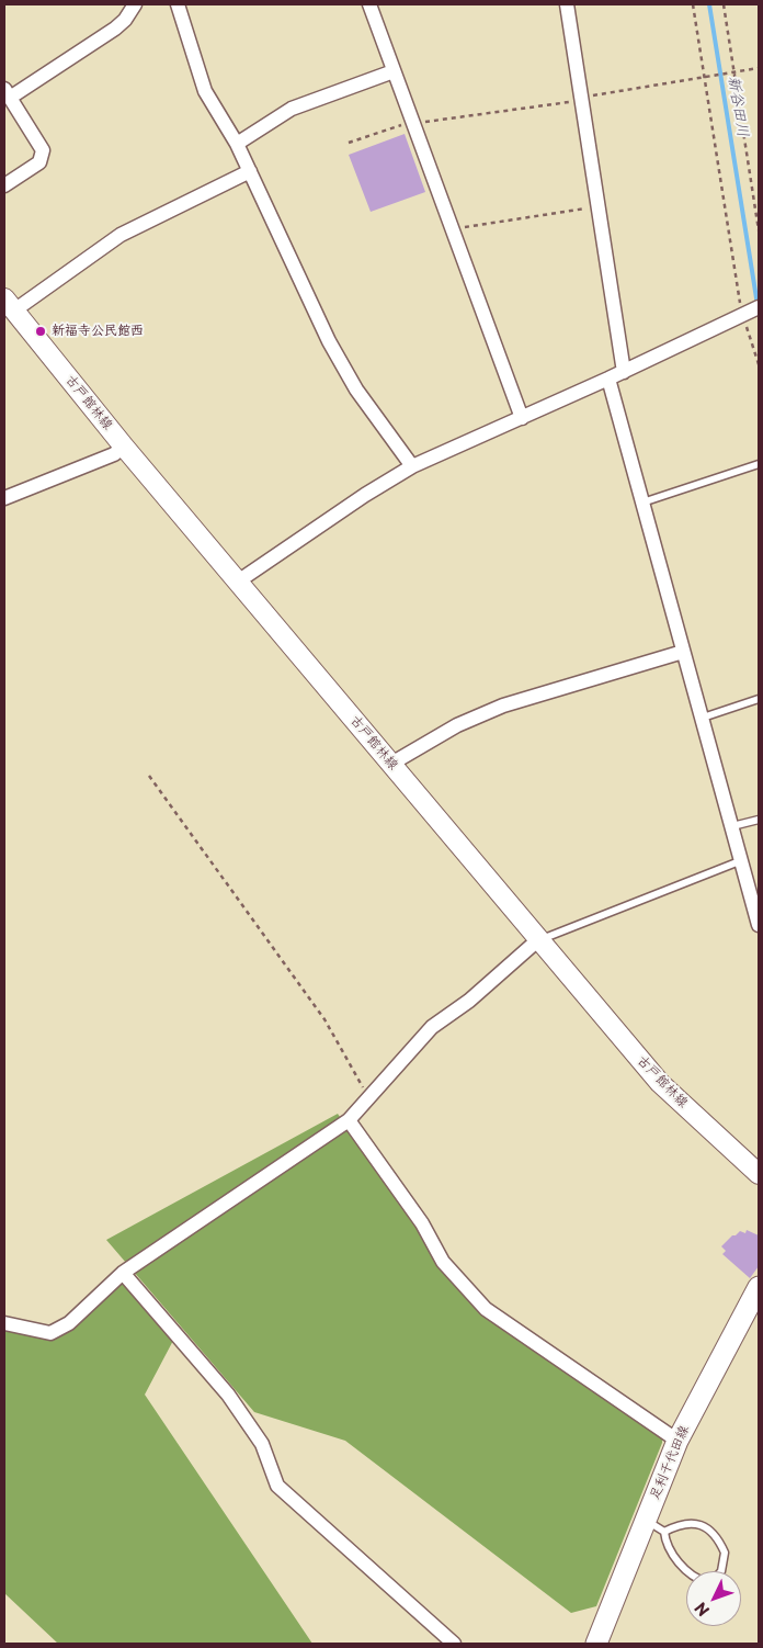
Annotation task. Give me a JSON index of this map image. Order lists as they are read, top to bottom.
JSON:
{
  "streets": {
    "main road": ["古戸館林線", "足利千代田線"]
  },
  "water": ["新谷田川"],
  "places": ["新福寺公民館西"],
  "north": "bottom left"
}
